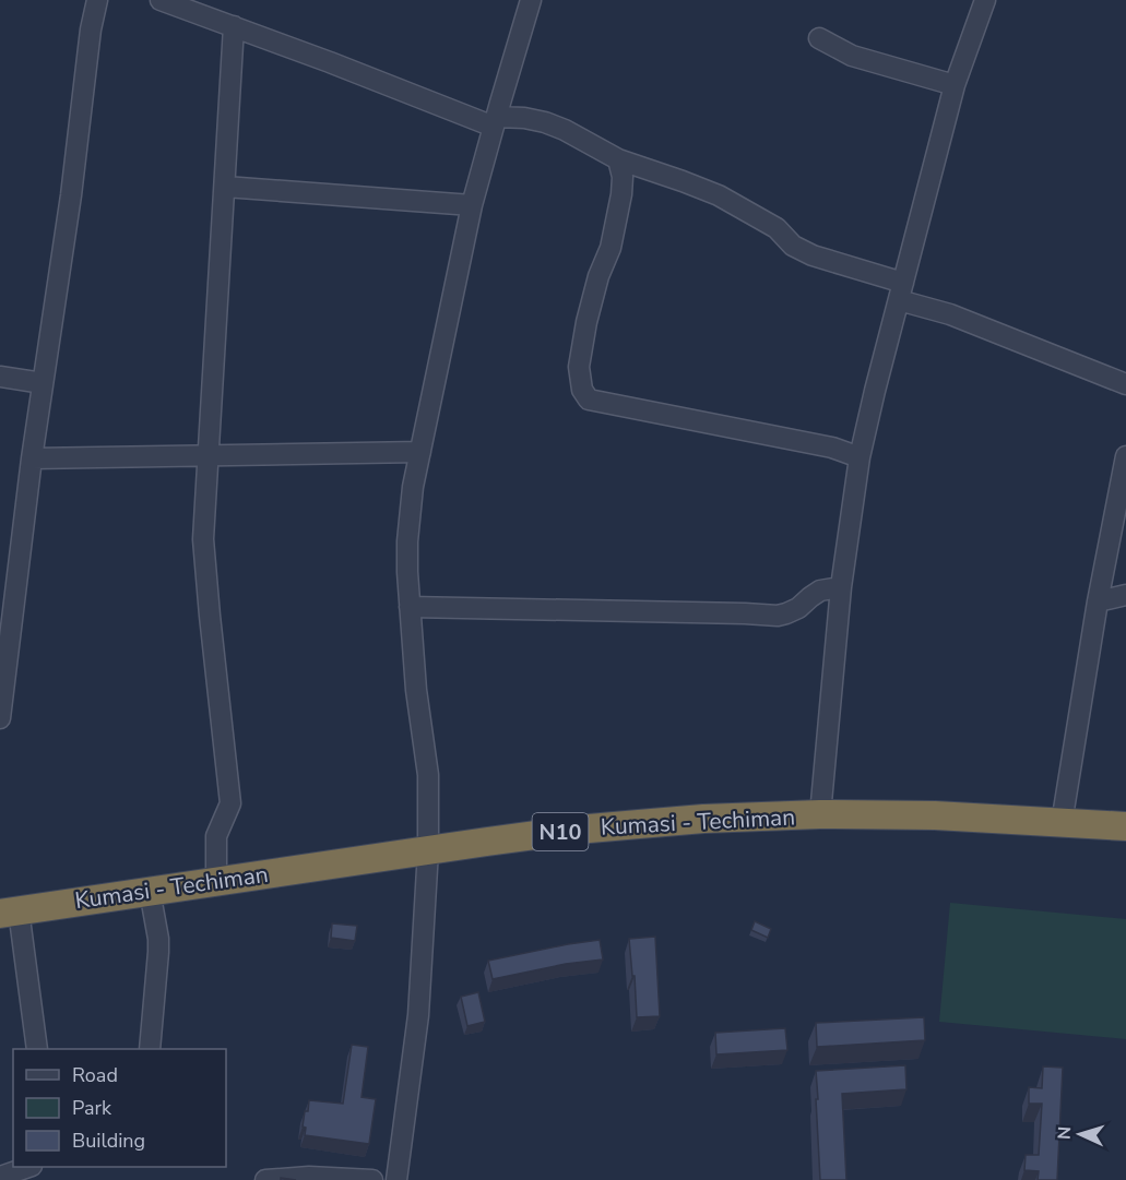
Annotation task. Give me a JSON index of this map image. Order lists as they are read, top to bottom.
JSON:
{
  "streets": {
    "highway": ["Kumasi - Techiman", "N10"]
  },
  "legend": ["Road", "Park", "Building"],
  "north": "left"
}
